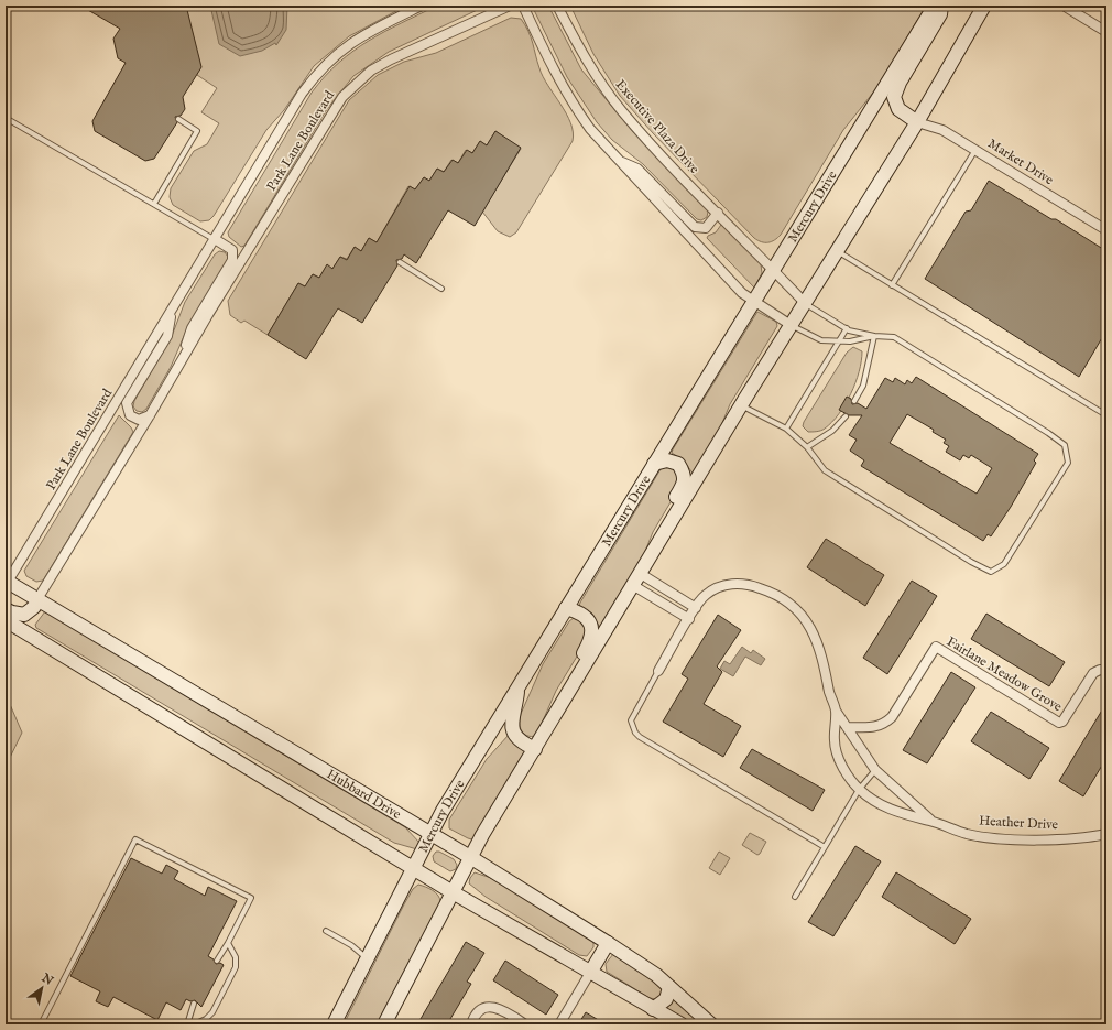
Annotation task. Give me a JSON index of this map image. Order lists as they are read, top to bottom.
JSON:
{
  "streets": {
    "street": [
      "Executive Plaza Drive",
      "Park Lane Boulevard",
      "Market Drive",
      "Mercury Drive",
      "Fairlane Meadow Grove",
      "Hubbard Drive",
      "Heather Drive"
    ]
  },
  "crossings": [
    ["Executive Plaza Drive", "Mercury Drive"],
    ["Park Lane Boulevard", "Hubbard Drive"],
    ["Mercury Drive", "Hubbard Drive"],
    ["Fairlane Meadow Grove", "Heather Drive"]
  ],
  "north": "top right"
}
